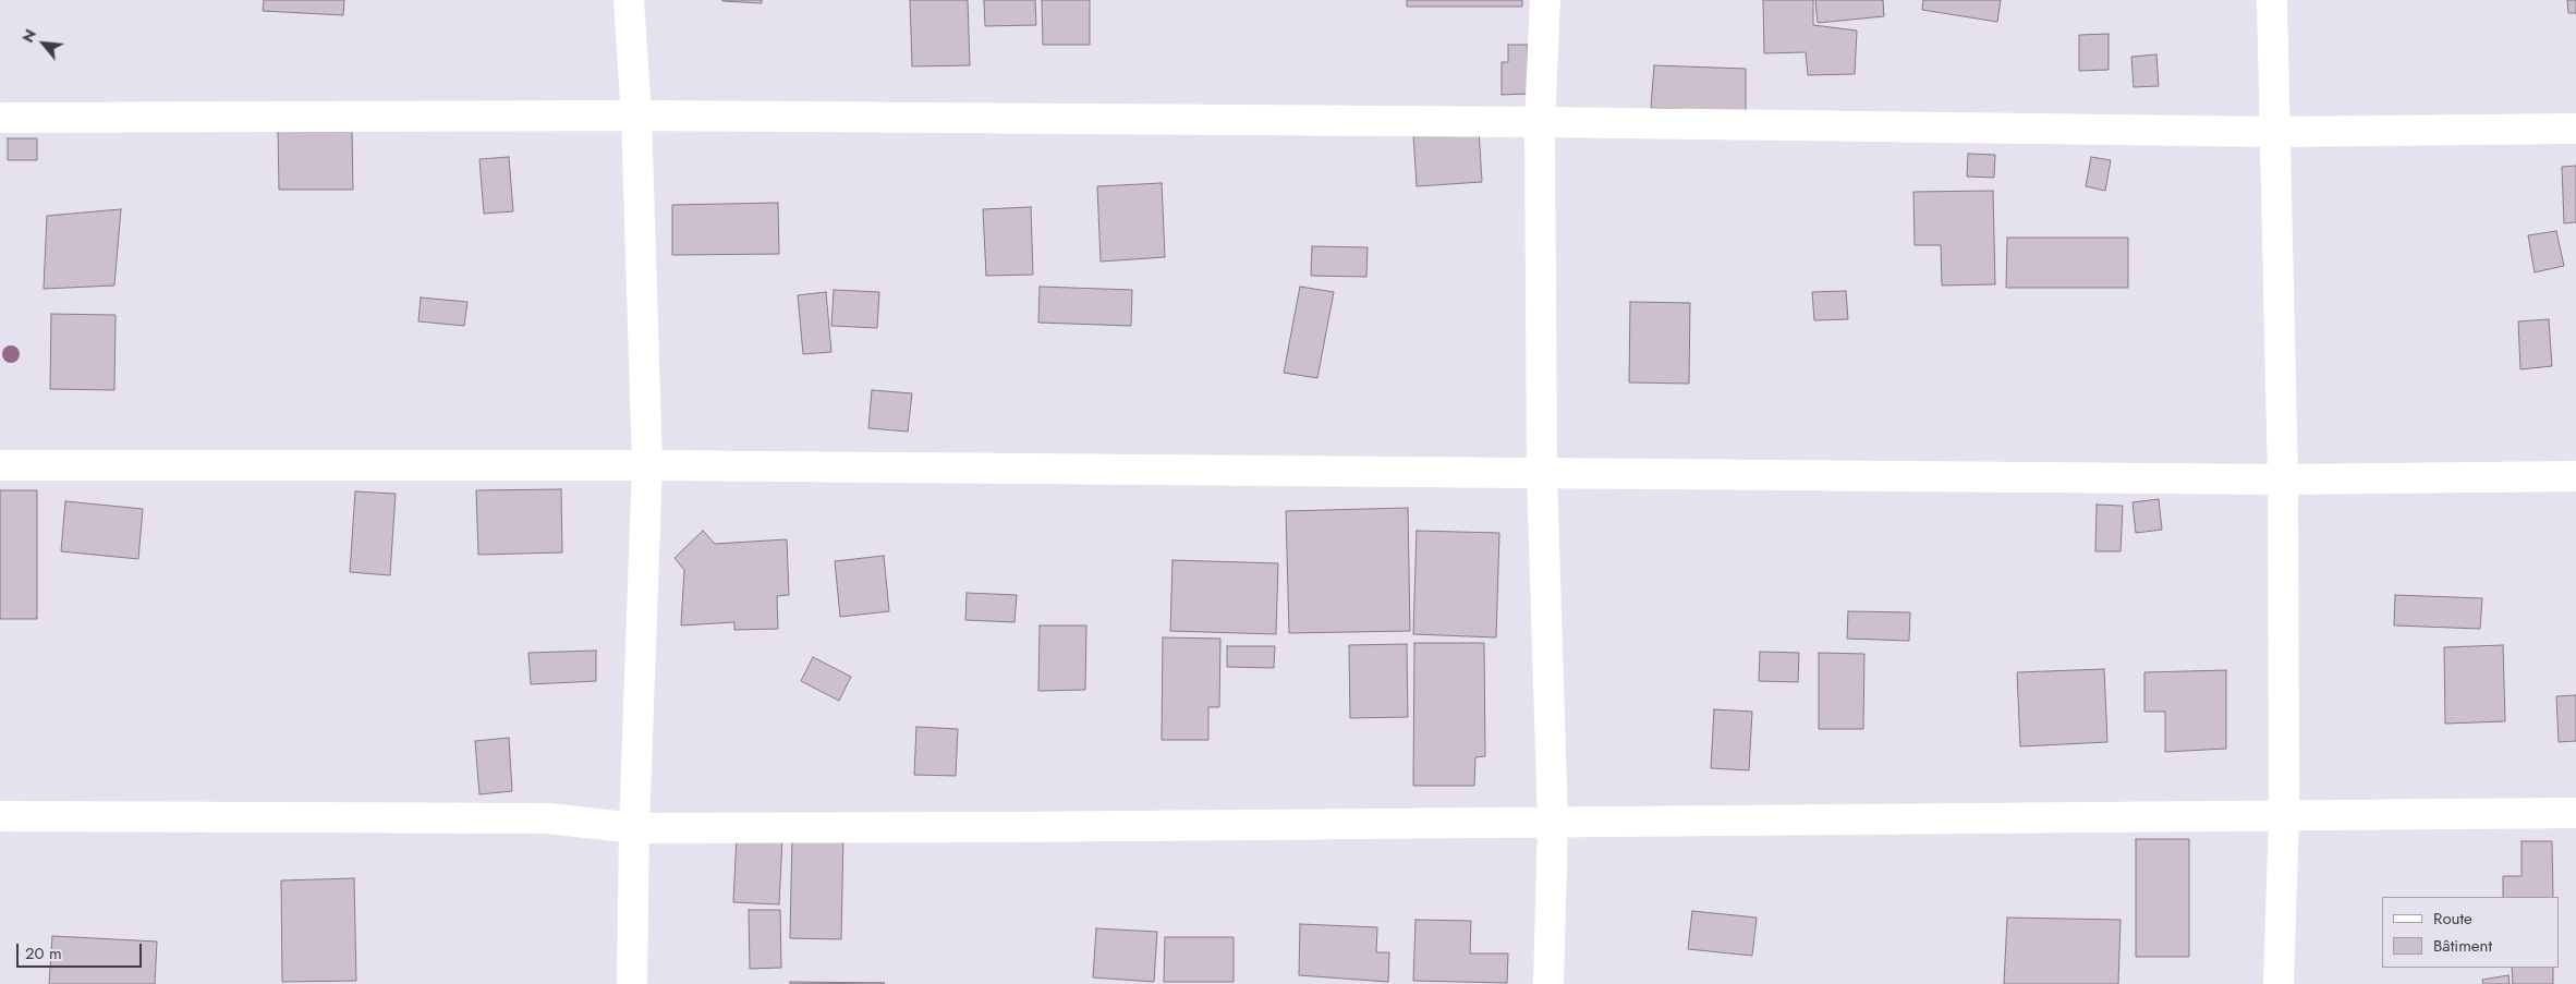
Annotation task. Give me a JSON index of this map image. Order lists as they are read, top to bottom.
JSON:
{
  "legend": ["Route", "Bâtiment"],
  "scale_bar": "20 m",
  "north": "top left"
}
